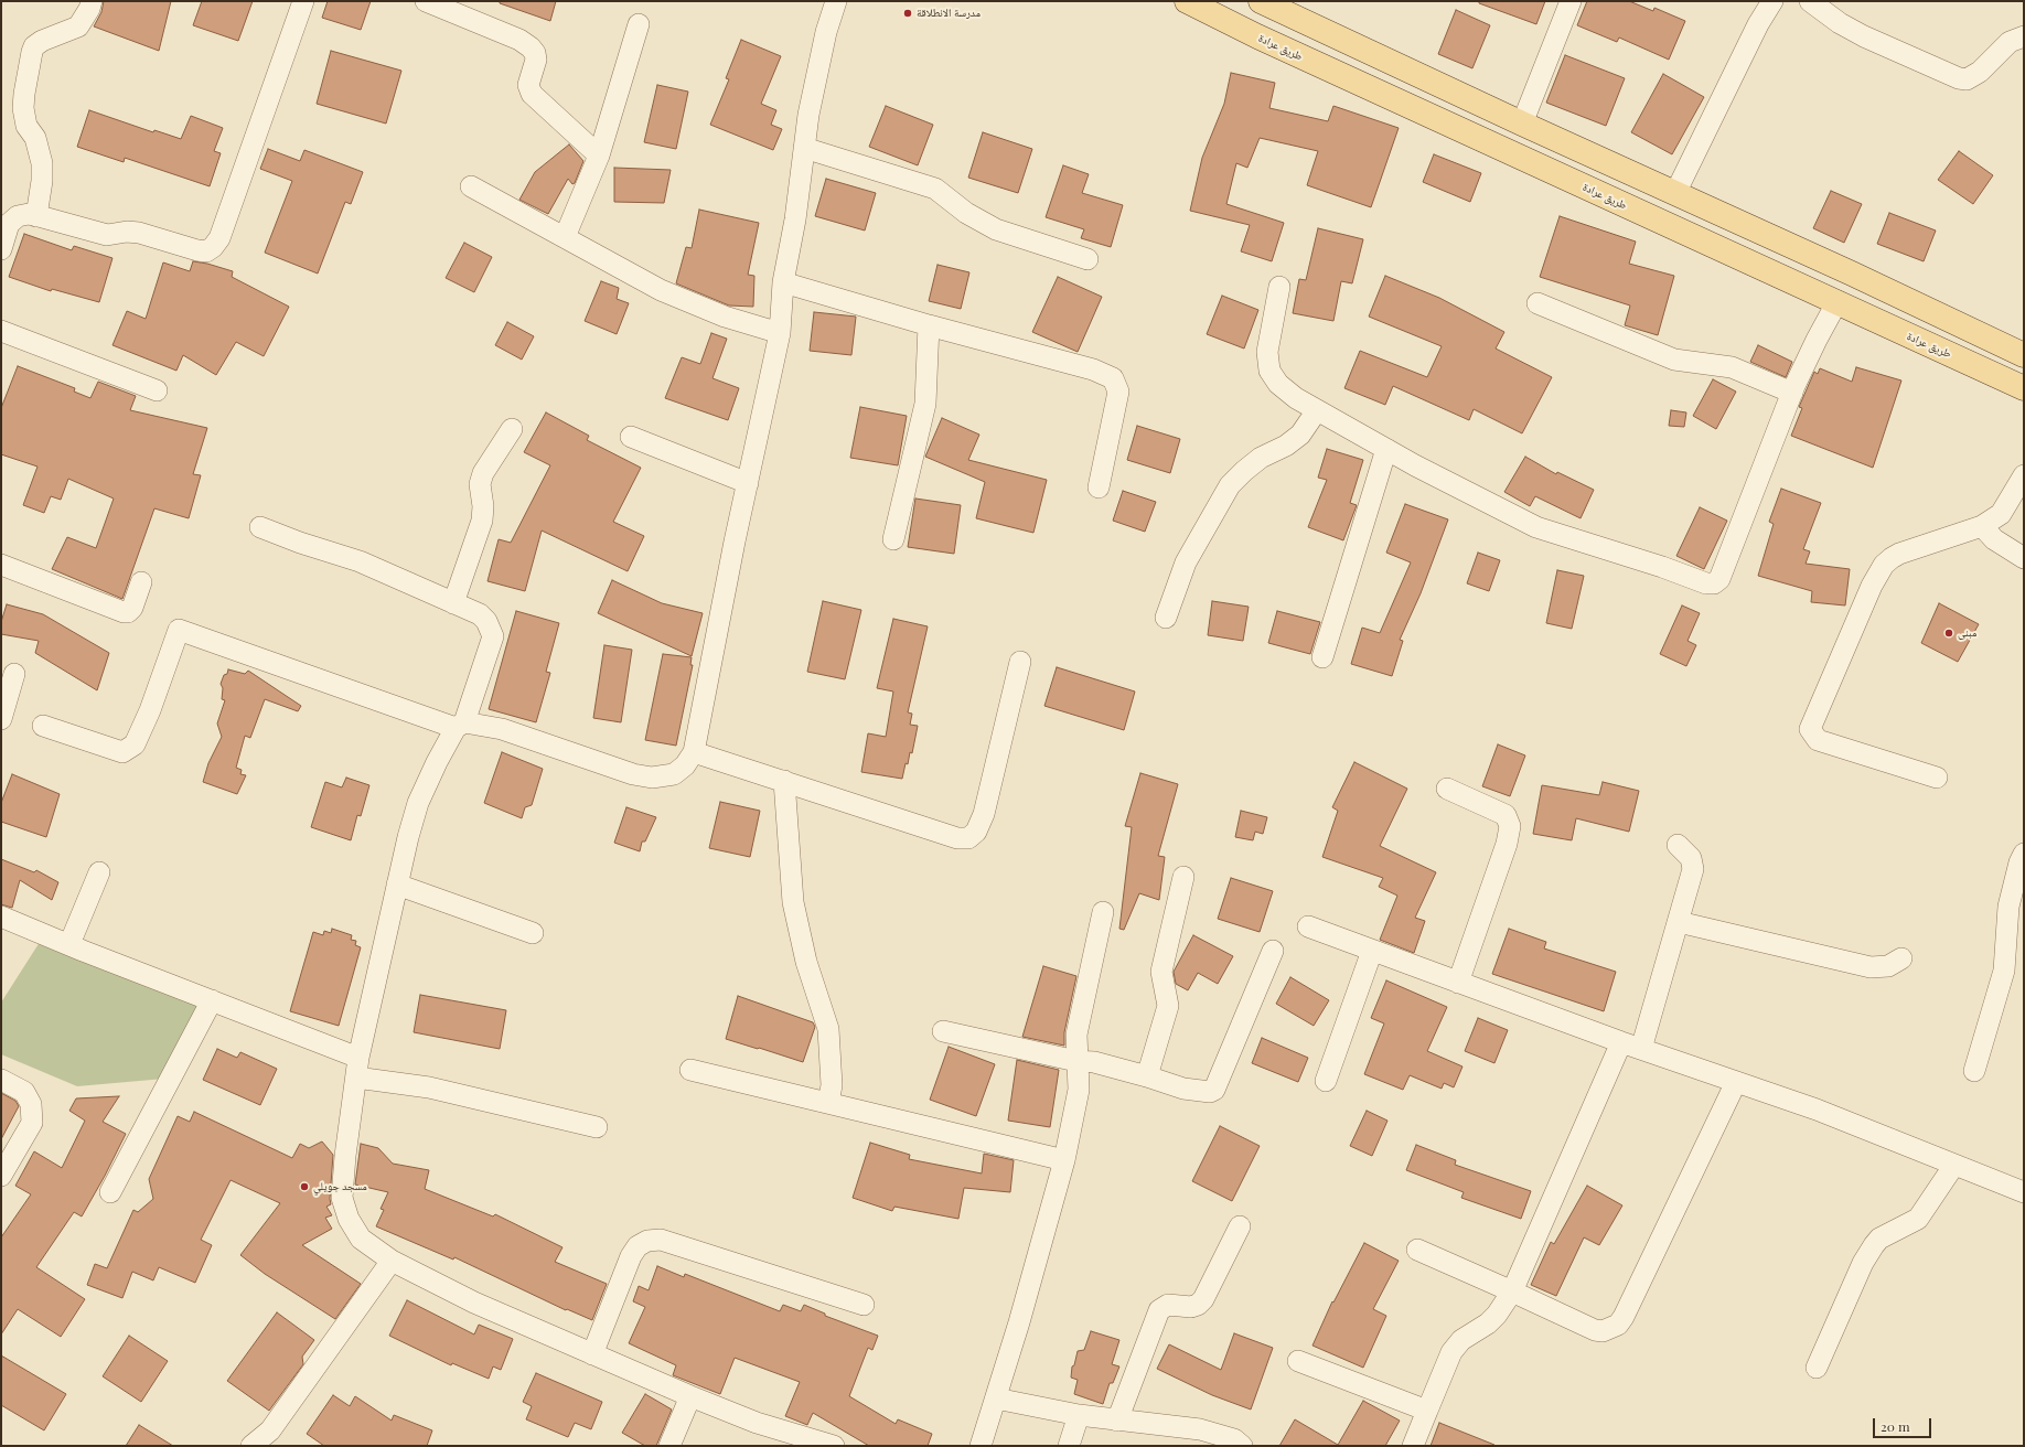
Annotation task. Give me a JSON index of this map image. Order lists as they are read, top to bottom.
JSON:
{
  "streets": {
    "main road": ["طريق عرادة"]
  },
  "places": ["مدرسة الانطلاقة", "مبنى", "مسجد جويلي"],
  "scale_bar": "20 m"
}
